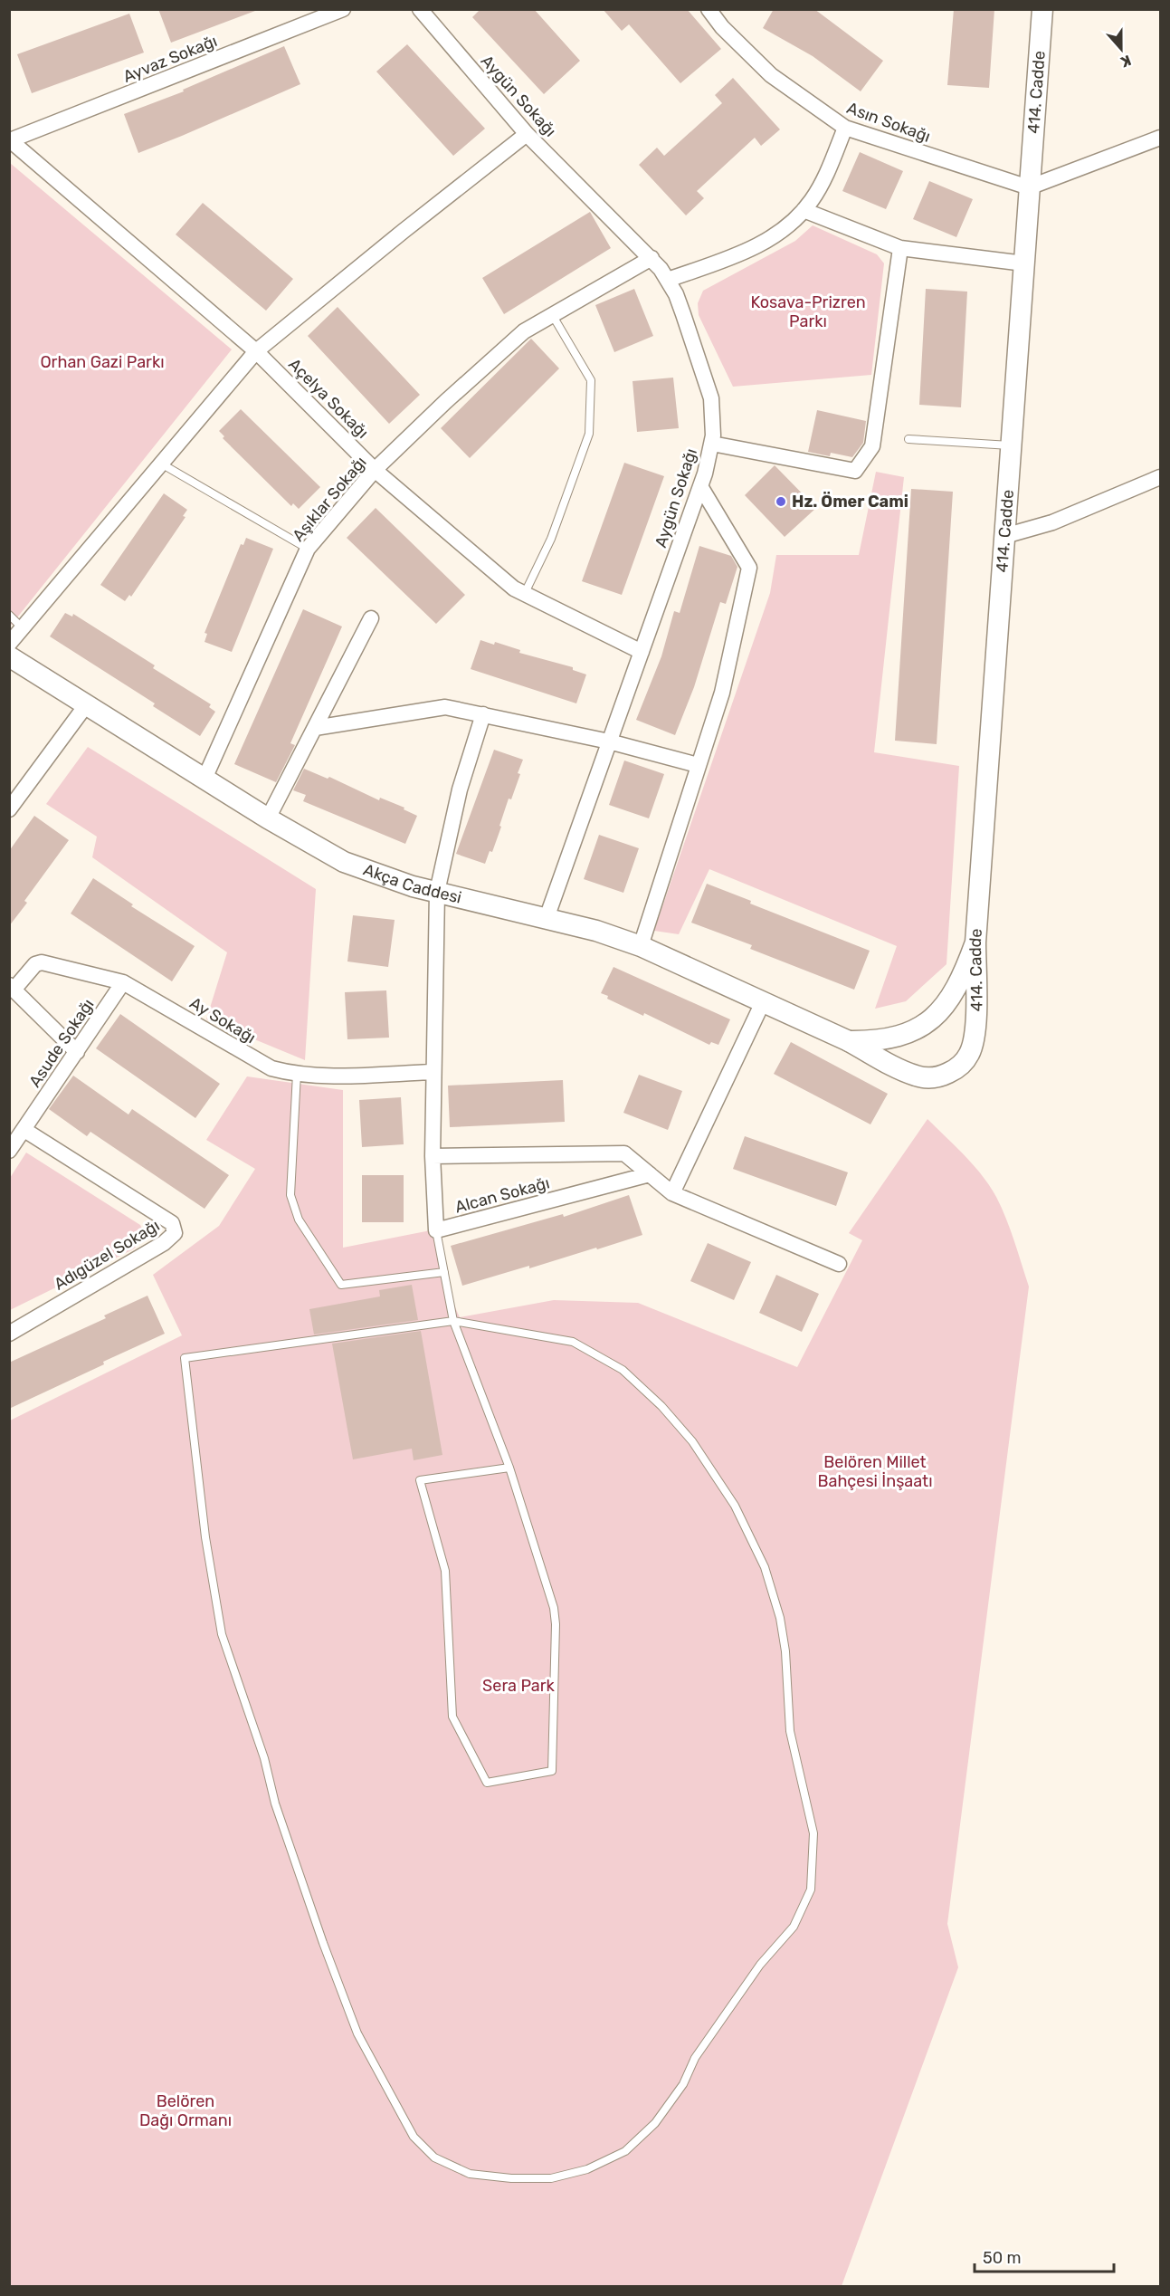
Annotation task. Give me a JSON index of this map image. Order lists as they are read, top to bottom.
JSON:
{
  "streets": {
    "main road": ["414. Cadde", "Akça Caddesi"],
    "street": [
      "Ayvaz Sokağı",
      "Aygün Sokağı",
      "Asın Sokağı",
      "Açelya Sokağı",
      "Aşıklar Sokağı",
      "Ay Sokağı",
      "Asude Sokağı",
      "Alcan Sokağı",
      "Adıgüzel Sokağı"
    ]
  },
  "crossings": [
    ["Ayvaz Sokağı", "Açelya Sokağı"],
    ["414. Cadde", "Asın Sokağı"],
    ["414. Cadde", "Akça Caddesi"],
    ["Aygün Sokağı", "Açelya Sokağı"],
    ["Aygün Sokağı", "Aşıklar Sokağı"],
    ["Aygün Sokağı", "Akça Caddesi"],
    ["Açelya Sokağı", "Aşıklar Sokağı"],
    ["Aşıklar Sokağı", "Akça Caddesi"],
    ["Akça Caddesi", "Alcan Sokağı"],
    ["Ay Sokağı", "Asude Sokağı"],
    ["Ay Sokağı", "Alcan Sokağı"],
    ["Asude Sokağı", "Adıgüzel Sokağı"]
  ],
  "parks": [
    "Kosava-Prizren Parkı",
    "Orhan Gazi Parkı",
    "Belören Millet Bahçesi İnşaatı",
    "Sera Park",
    "Belören Dağı Ormanı"
  ],
  "places": ["Hz. Ömer Cami"],
  "scale_bar": "50 m",
  "north": "bottom"
}
